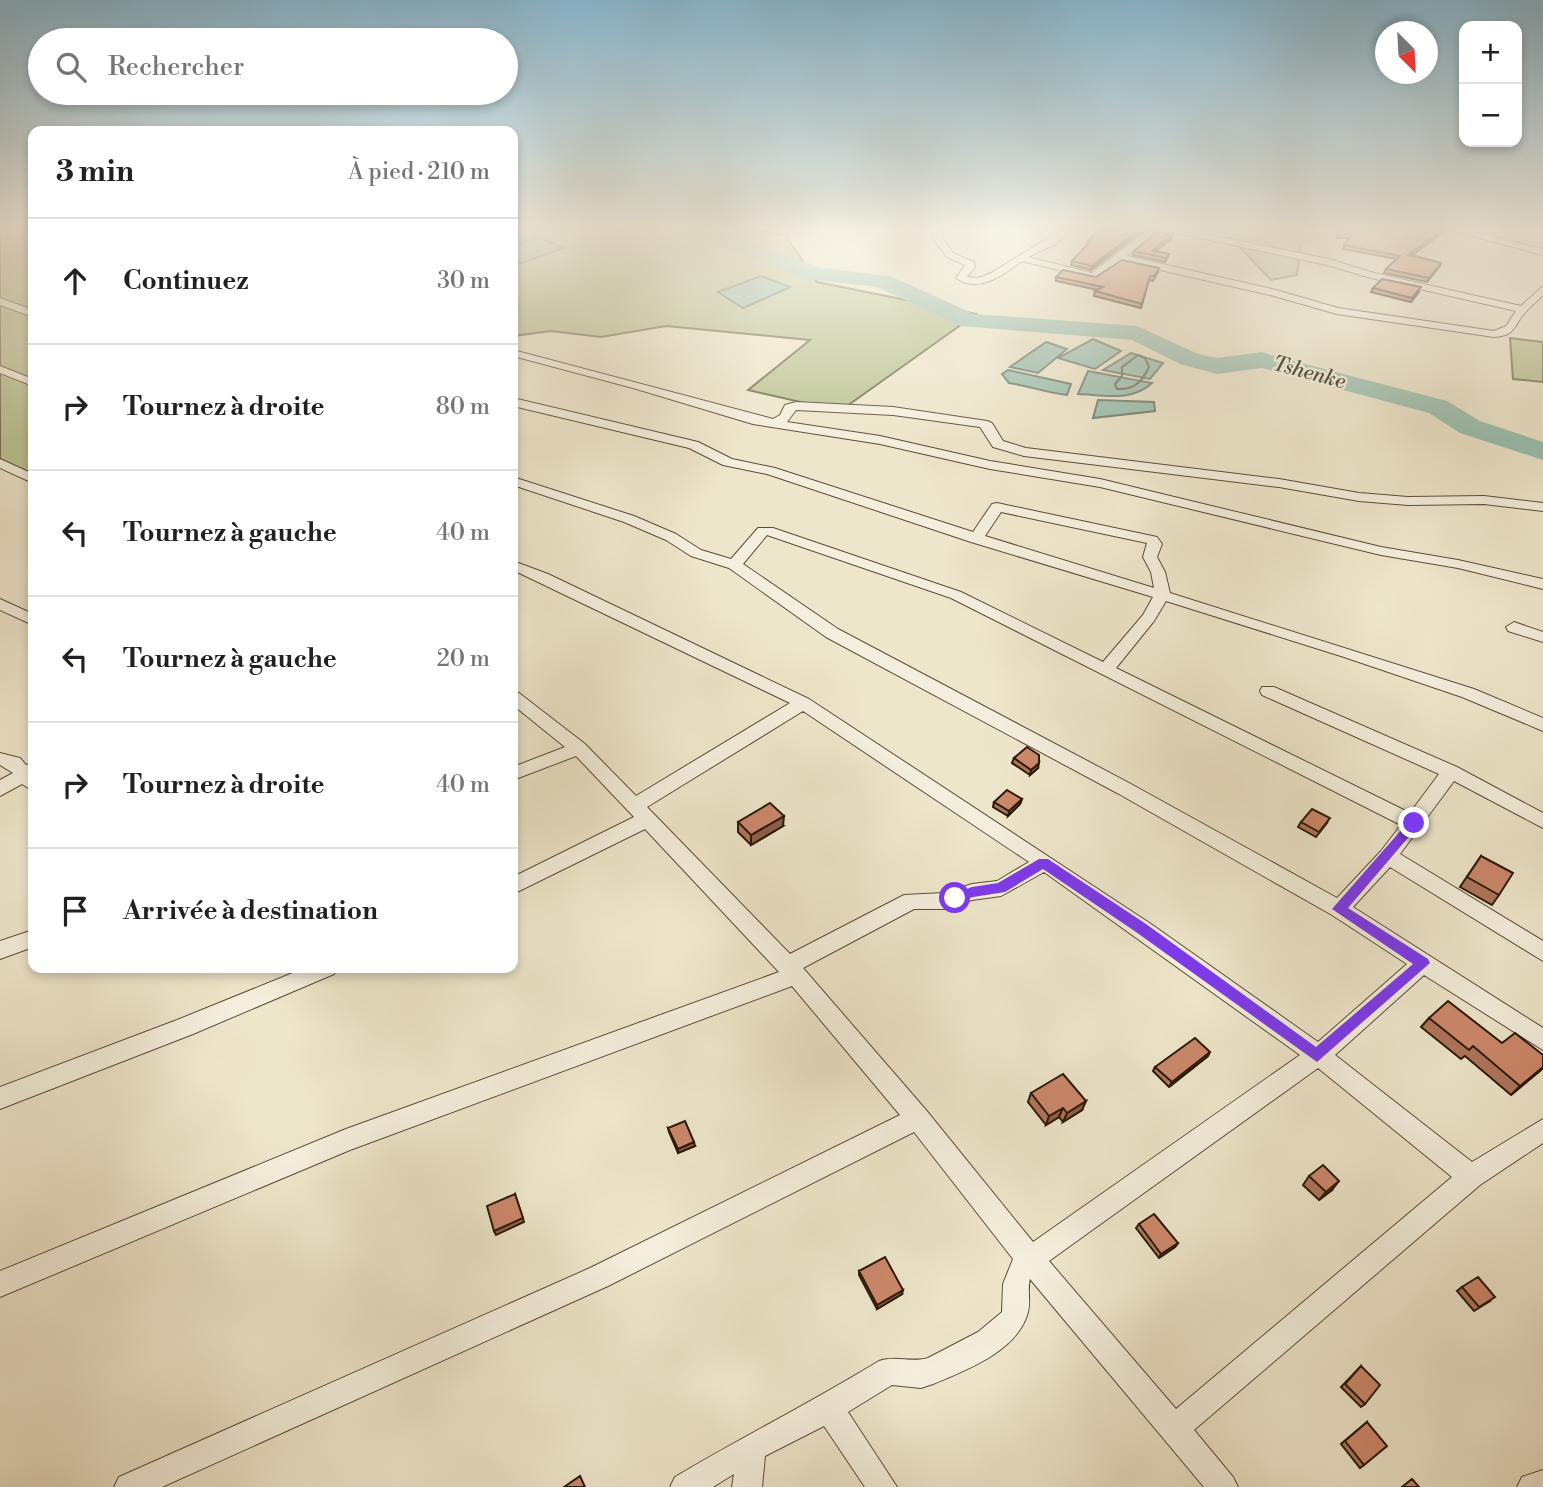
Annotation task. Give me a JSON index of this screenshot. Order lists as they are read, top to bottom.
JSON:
{
  "water": ["Tshenke"],
  "north": "bottom right",
  "page": {
    "map_buttons": ["+", "−"],
    "search": "Rechercher",
    "heading": ["3 min", "À pied · 210 m"],
    "list": [
      ["Continuez", "30 m"],
      ["Tournez à droite", "80 m"],
      ["Tournez à gauche", "40 m"],
      ["Tournez à gauche", "20 m"],
      ["Tournez à droite", "40 m"],
      "Arrivée à destination"
    ]
  }
}
